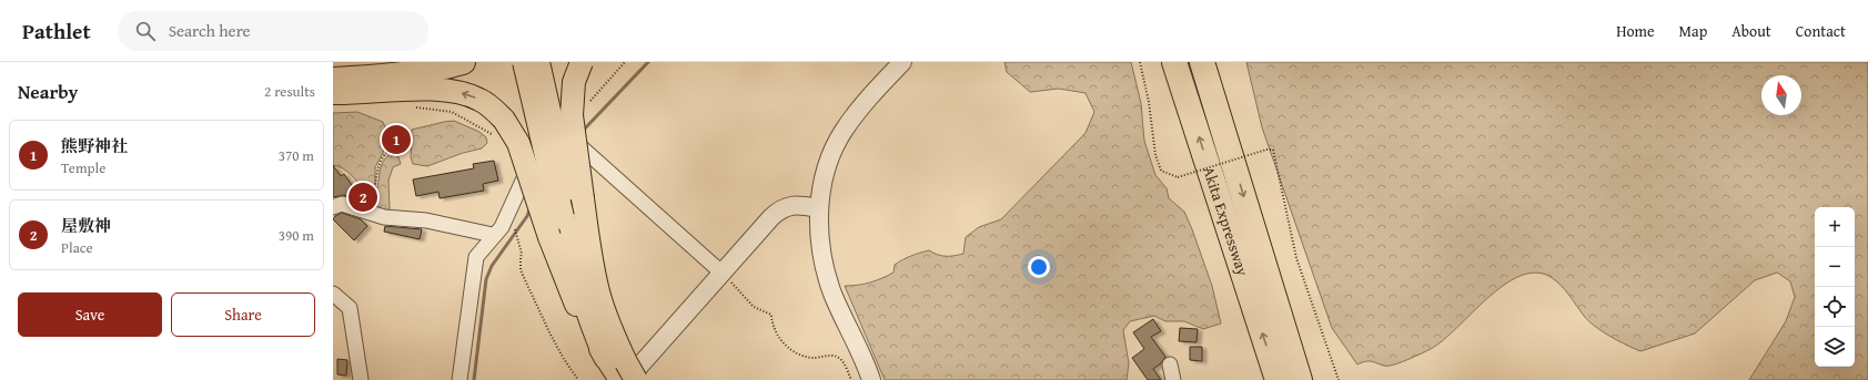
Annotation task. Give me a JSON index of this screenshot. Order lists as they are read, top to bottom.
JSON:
{
  "streets": {
    "highway": ["Akita Expressway"]
  },
  "north": "top",
  "page": {
    "header": "Pathlet",
    "search": "Search here",
    "nav": [
      "Home",
      "Map",
      "About",
      "Contact"
    ],
    "heading": ["Nearby", "2 results"],
    "list": [
      {
        "mark": "1",
        "name": "熊野神社",
        "note": "Temple",
        "value": "370 m"
      },
      {
        "mark": "2",
        "name": "屋敷神",
        "note": "Place",
        "value": "390 m"
      }
    ],
    "pins": ["1", "2"],
    "map_buttons": ["+", "−"],
    "buttons": ["Save", "Share"]
  }
}
